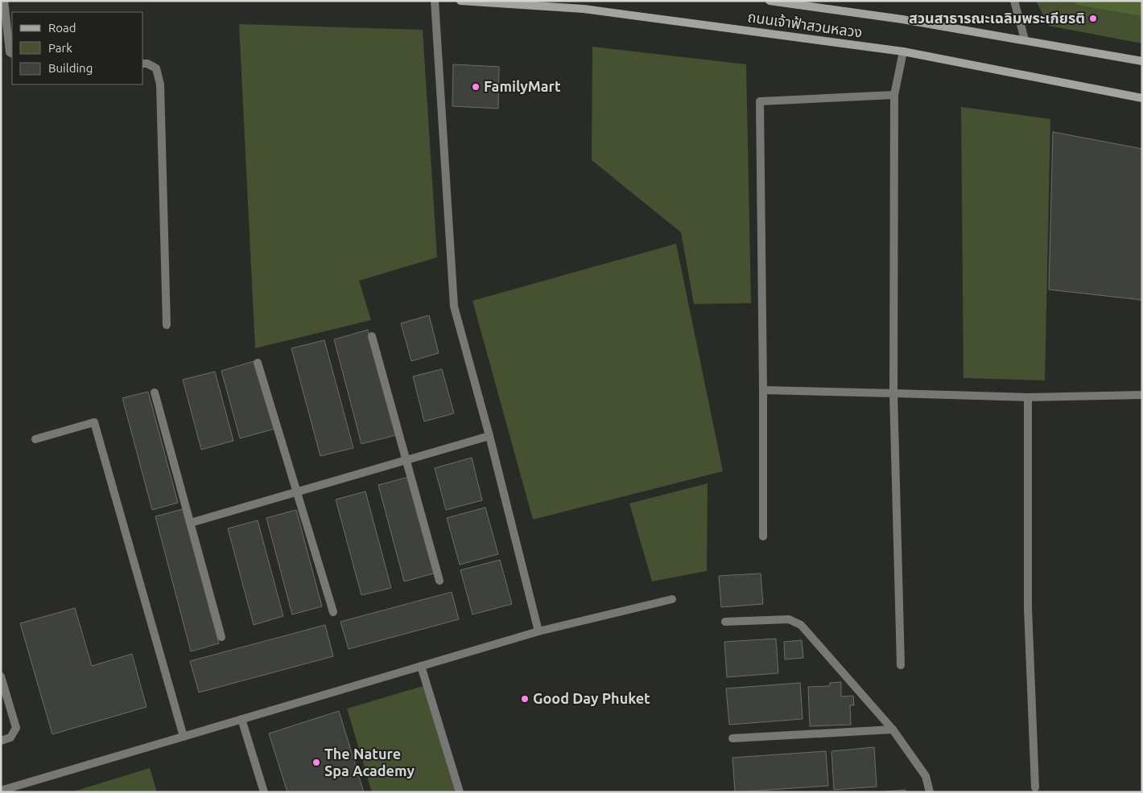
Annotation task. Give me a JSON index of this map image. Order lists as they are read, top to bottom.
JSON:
{
  "streets": {
    "main road": ["ถนนเจ้าฟ้าสวนหลวง"]
  },
  "places": [
    "สวนสาธารณะเฉลิมพระเกียรติ",
    "FamilyMart",
    "Good Day Phuket",
    "The Nature Spa Academy"
  ],
  "legend": ["Road", "Park", "Building"]
}
